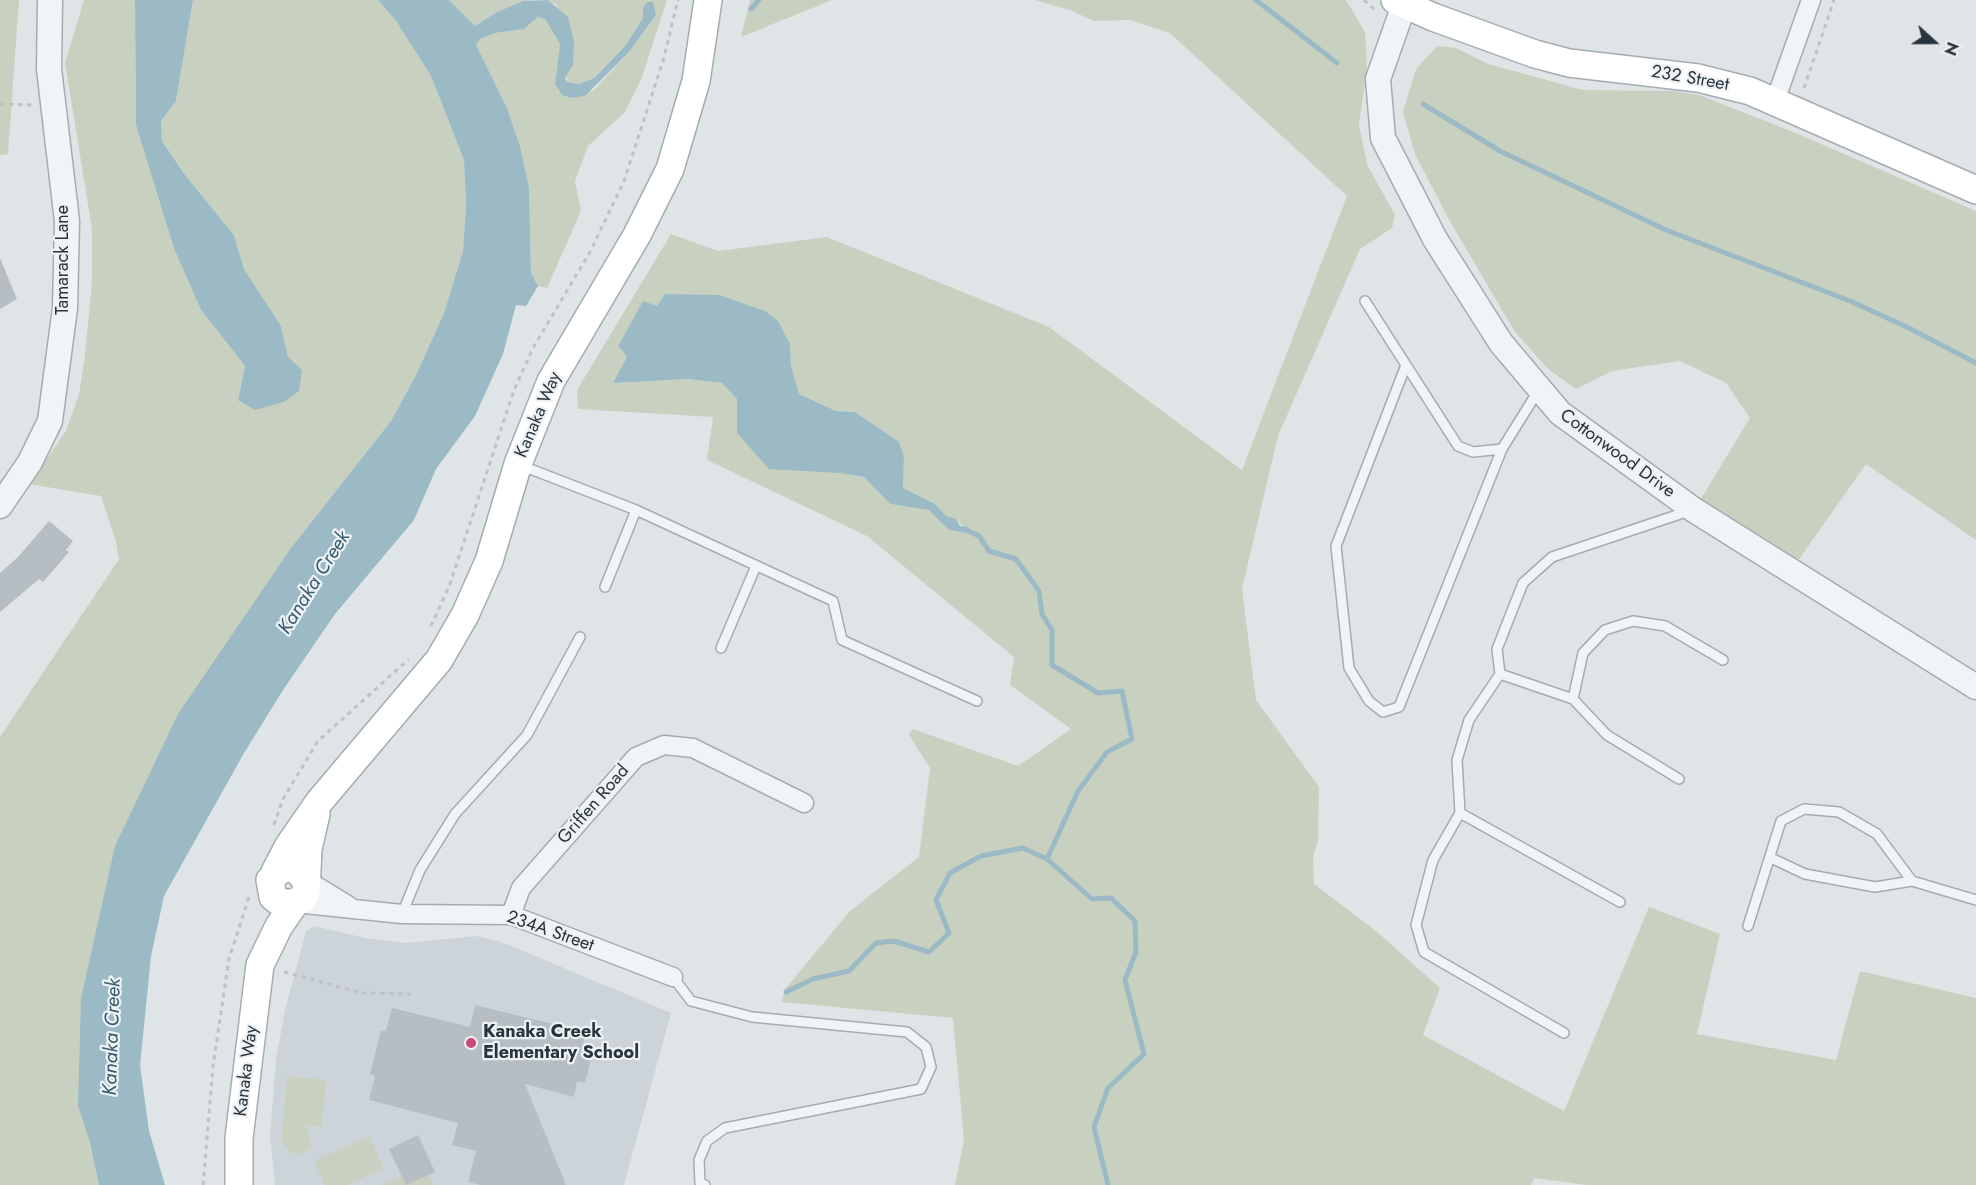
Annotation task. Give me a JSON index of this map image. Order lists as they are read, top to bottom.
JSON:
{
  "streets": {
    "main road": ["232 Street", "Kanaka Way"],
    "street": [
      "Tamarack Lane",
      "Cottonwood Drive",
      "Griffen Road",
      "234A Street"
    ]
  },
  "crossings": [
    ["232 Street", "Cottonwood Drive"],
    ["Kanaka Way", "234A Street"],
    ["Griffen Road", "234A Street"]
  ],
  "water": ["Kanaka Creek"],
  "places": ["Kanaka Creek Elementary School"],
  "north": "right"
}
